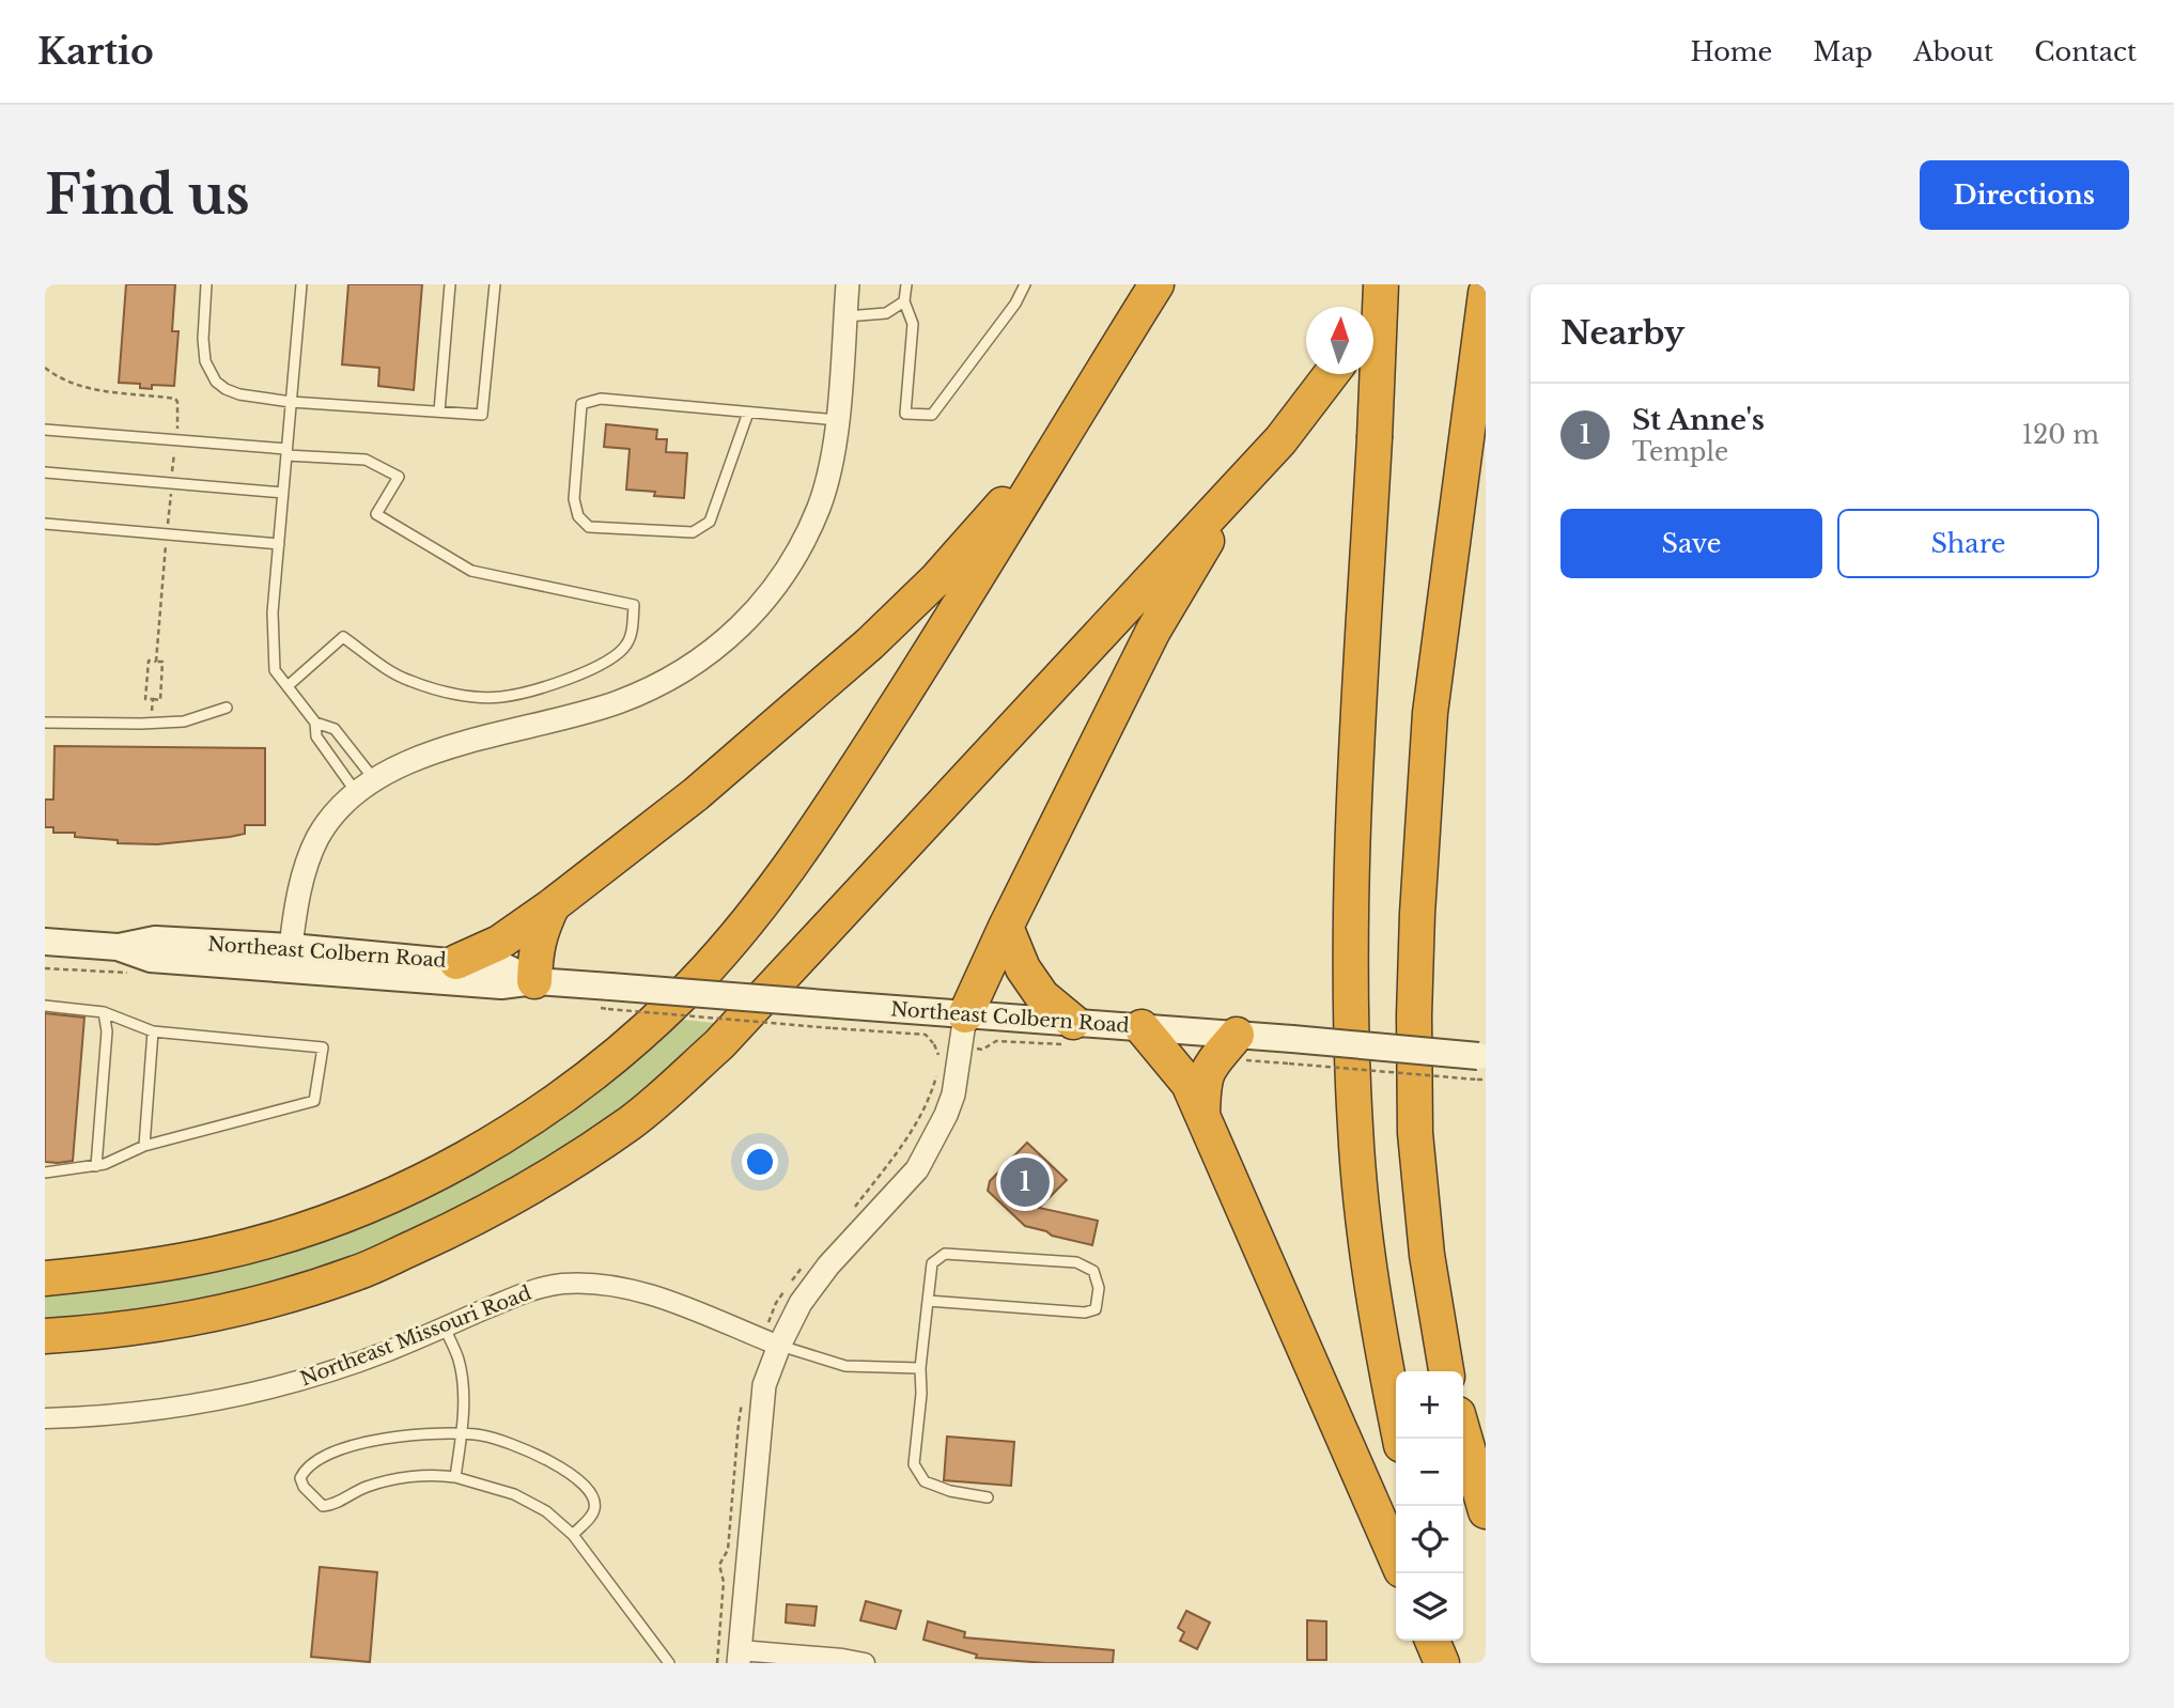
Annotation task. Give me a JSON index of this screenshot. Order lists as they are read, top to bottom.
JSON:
{
  "streets": {
    "main road": ["Northeast Colbern Road"],
    "street": ["Northeast Missouri Road"]
  },
  "north": "top",
  "page": {
    "header": "Kartio",
    "nav": [
      "Home",
      "Map",
      "About",
      "Contact"
    ],
    "buttons": [
      "Directions",
      ["Save", "Share"]
    ],
    "title": "Find us",
    "heading": "Nearby",
    "list": [
      {
        "mark": "1",
        "name": "St Anne's",
        "note": "Temple",
        "value": "120 m"
      }
    ],
    "pins": "1",
    "map_buttons": ["+", "−"]
  }
}
